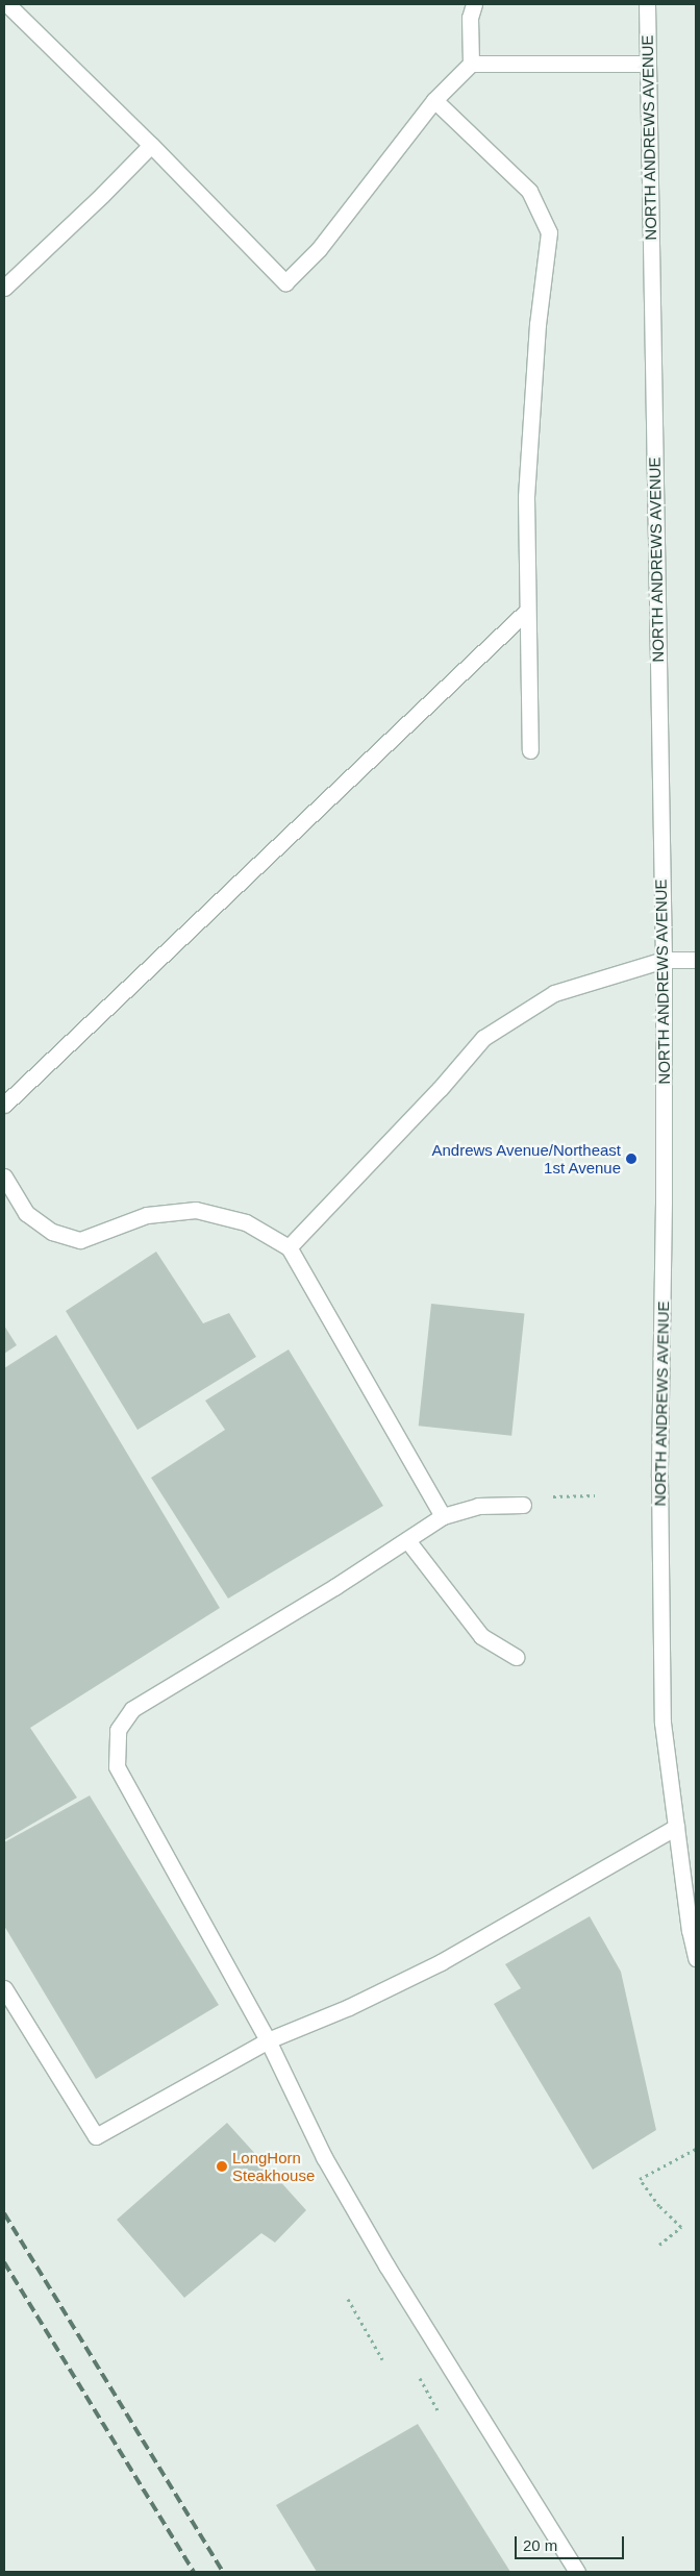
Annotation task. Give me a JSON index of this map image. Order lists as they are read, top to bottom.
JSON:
{
  "streets": {
    "main road": ["NORTH ANDREWS AVENUE"]
  },
  "places": ["Andrews Avenue/Northeast 1st Avenue", "LongHorn Steakhouse"],
  "scale_bar": "20 m"
}
